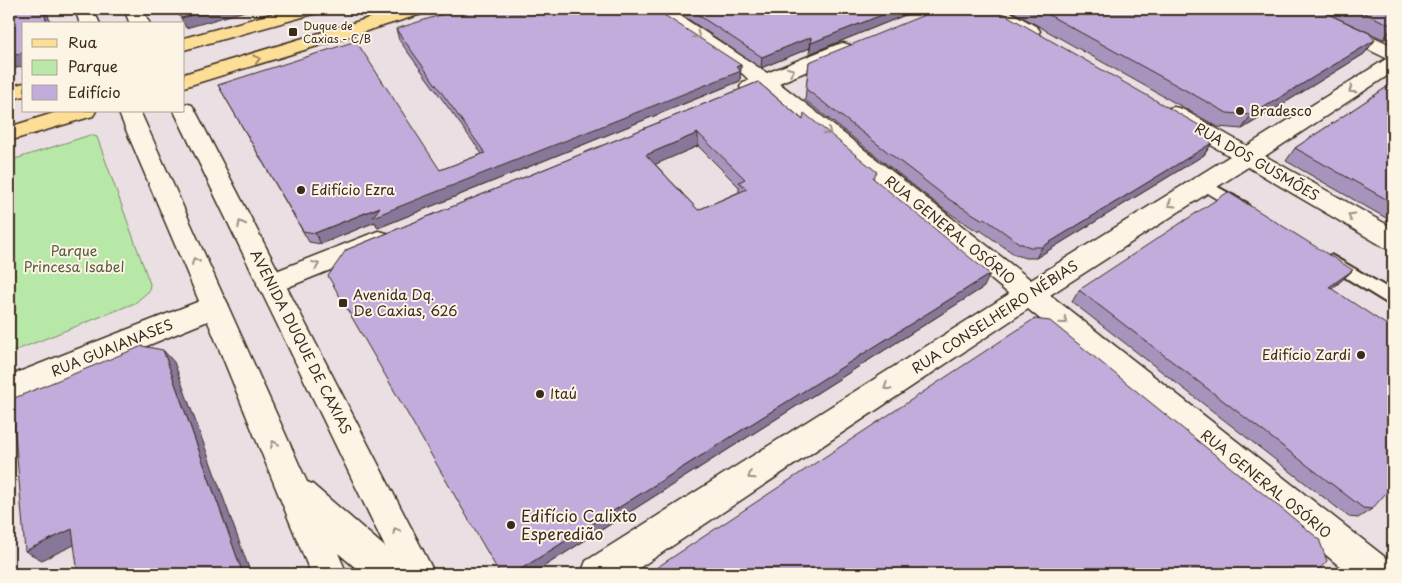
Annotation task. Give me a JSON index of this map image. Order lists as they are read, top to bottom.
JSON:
{
  "streets": {
    "street": [
      "RUA DOS GUSMÕES",
      "RUA GENERAL OSÓRIO",
      "RUA CONSELHEIRO NÉBIAS",
      "AVENIDA DUQUE DE CAXIAS",
      "RUA GUAIANASES"
    ]
  },
  "crossings": [
    ["RUA DOS GUSMÕES", "RUA CONSELHEIRO NÉBIAS"],
    ["RUA GENERAL OSÓRIO", "RUA CONSELHEIRO NÉBIAS"]
  ],
  "one_way": ["RUA GENERAL OSÓRIO", "RUA CONSELHEIRO NÉBIAS"],
  "parks": ["Parque Princesa Isabel"],
  "places": {
    "transit": ["Duque de Caxias - C/B", "Avenida Dq. De Caxias, 626"],
    "other": [
      "Bradesco",
      "Edifício Ezra",
      "Edifício Zardi",
      "Itaú",
      "Edifício Calixto Esperedião"
    ]
  },
  "legend": ["Rua", "Parque", "Edifício"]
}
